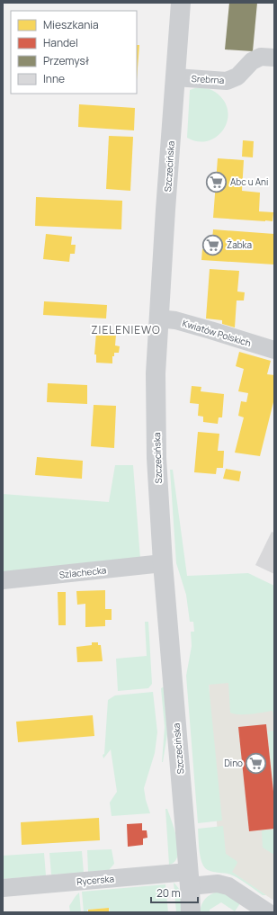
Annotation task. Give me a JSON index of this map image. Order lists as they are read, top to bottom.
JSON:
{
  "streets": {
    "street": [
      "Srebrna",
      "Szczecińska",
      "Kwiatów Polskich",
      "Szlachecka",
      "Rycerska"
    ]
  },
  "crossings": [
    ["Srebrna", "Szczecińska"],
    ["Szczecińska", "Kwiatów Polskich"],
    ["Szczecińska", "Szlachecka"],
    ["Szczecińska", "Rycerska"]
  ],
  "districts": ["ZIELENIEWO"],
  "places": {
    "supermarket": ["Abc u Ani", "Żabka", "Dino"]
  },
  "legend": [
    "Mieszkania",
    "Handel",
    "Przemysł",
    "Inne"
  ],
  "scale_bar": "20 m"
}
